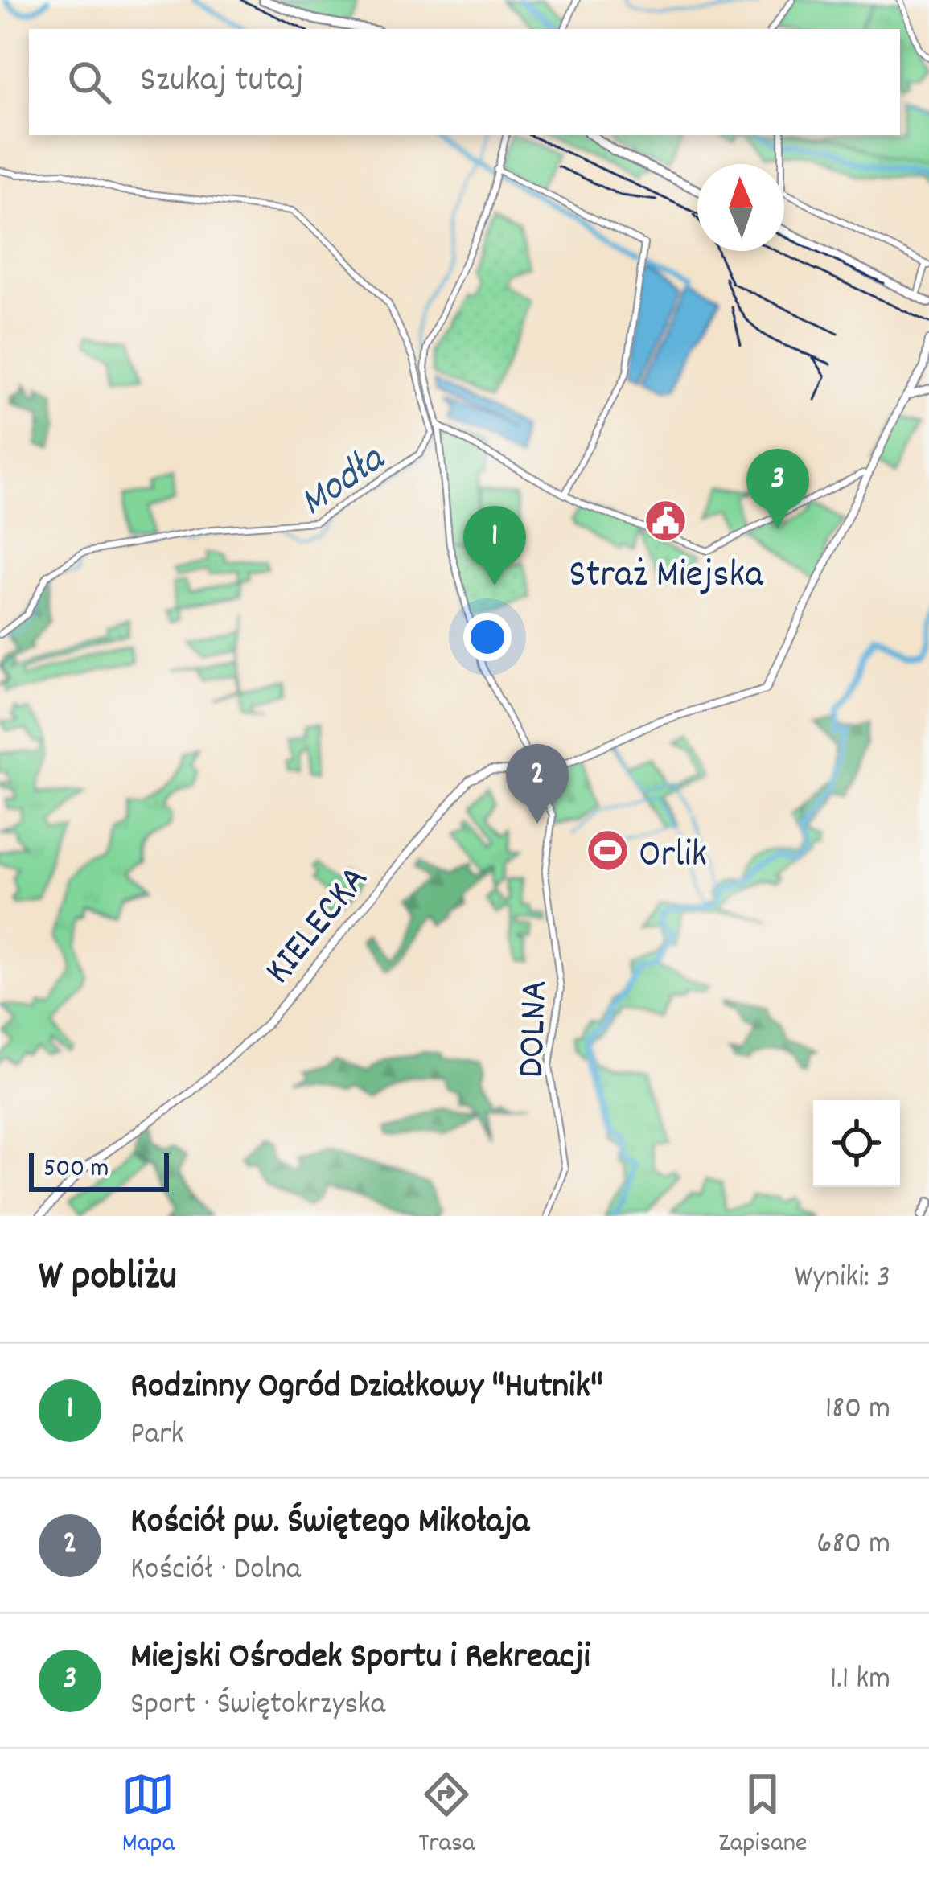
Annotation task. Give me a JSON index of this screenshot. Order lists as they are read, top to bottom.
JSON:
{
  "streets": {
    "main road": ["KIELECKA"],
    "street": ["DOLNA"]
  },
  "crossings": [
    ["KIELECKA", "DOLNA"]
  ],
  "water": ["Modła"],
  "places": {
    "public building": ["Straż Miejska"],
    "sports": ["Orlik"]
  },
  "scale_bar": "500 m",
  "north": "top",
  "page": {
    "search": "Szukaj tutaj",
    "pins": ["3", "1", "2"],
    "scale": "500 m",
    "heading": ["W pobliżu", "Wyniki: 3"],
    "list": [
      {
        "mark": "1",
        "name": "Rodzinny Ogród Działkowy \"Hutnik\"",
        "note": "Park",
        "value": "180 m"
      },
      {
        "mark": "2",
        "name": "Kościół pw. Świętego Mikołaja",
        "note": "Kościół · Dolna",
        "value": "680 m"
      },
      {
        "mark": "3",
        "name": "Miejski Ośrodek Sportu i Rekreacji",
        "note": "Sport · Świętokrzyska",
        "value": "1.1 km"
      }
    ],
    "nav": ["Mapa", "Trasa", "Zapisane"]
  }
}
